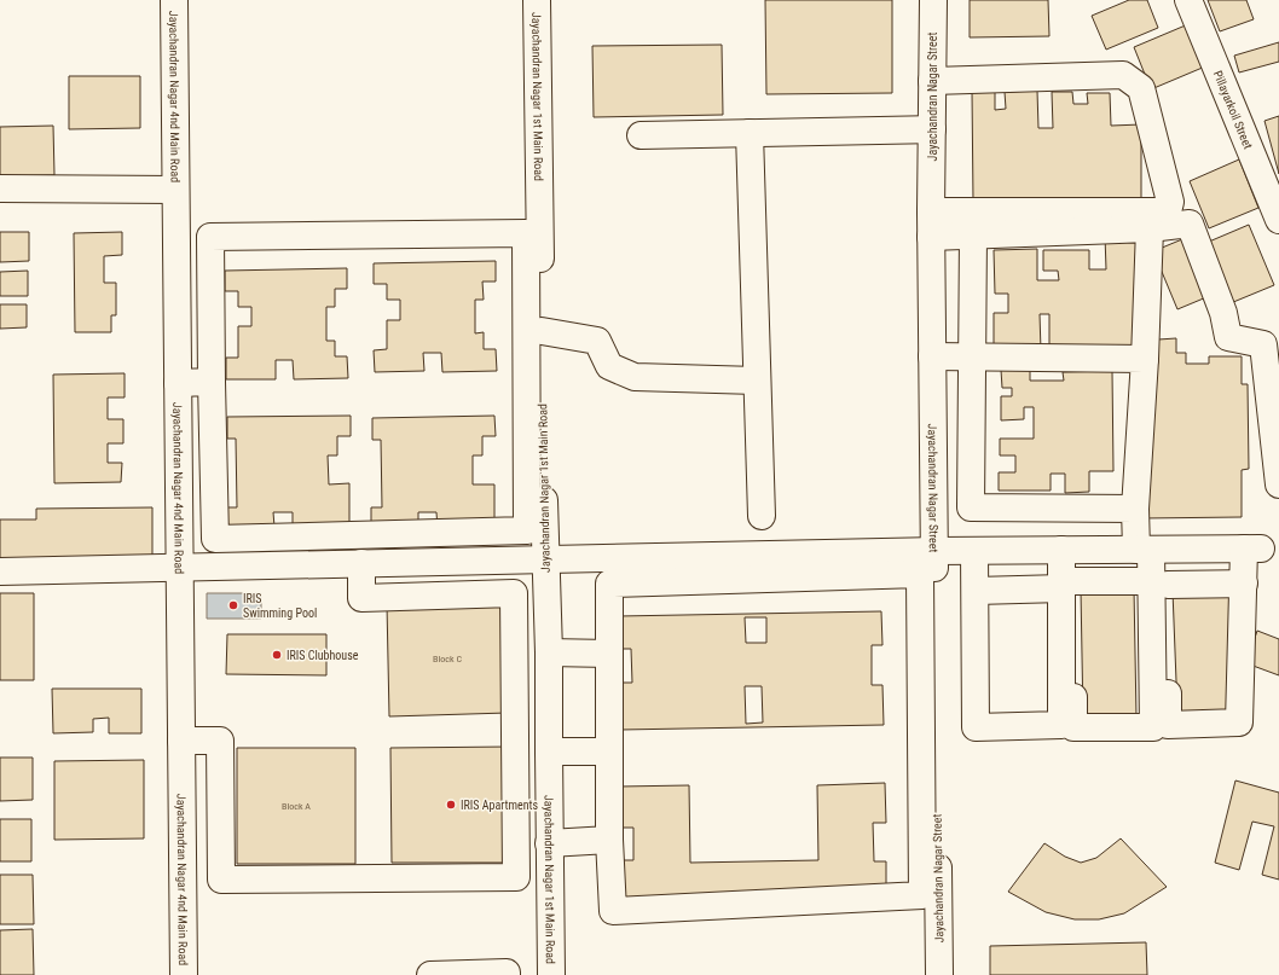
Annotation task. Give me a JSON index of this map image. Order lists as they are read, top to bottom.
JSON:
{
  "streets": {
    "street": [
      "Jayachandran Nagar 4nd Main Road",
      "Jayachandran Nagar 1st Main Road",
      "Jayachandran Nagar Street",
      "Pillayarkoil Street"
    ]
  },
  "places": ["IRIS Swimming Pool", "IRIS Clubhouse", "IRIS Apartments"],
  "house_numbers": ["Block C", "Block A"]
}
